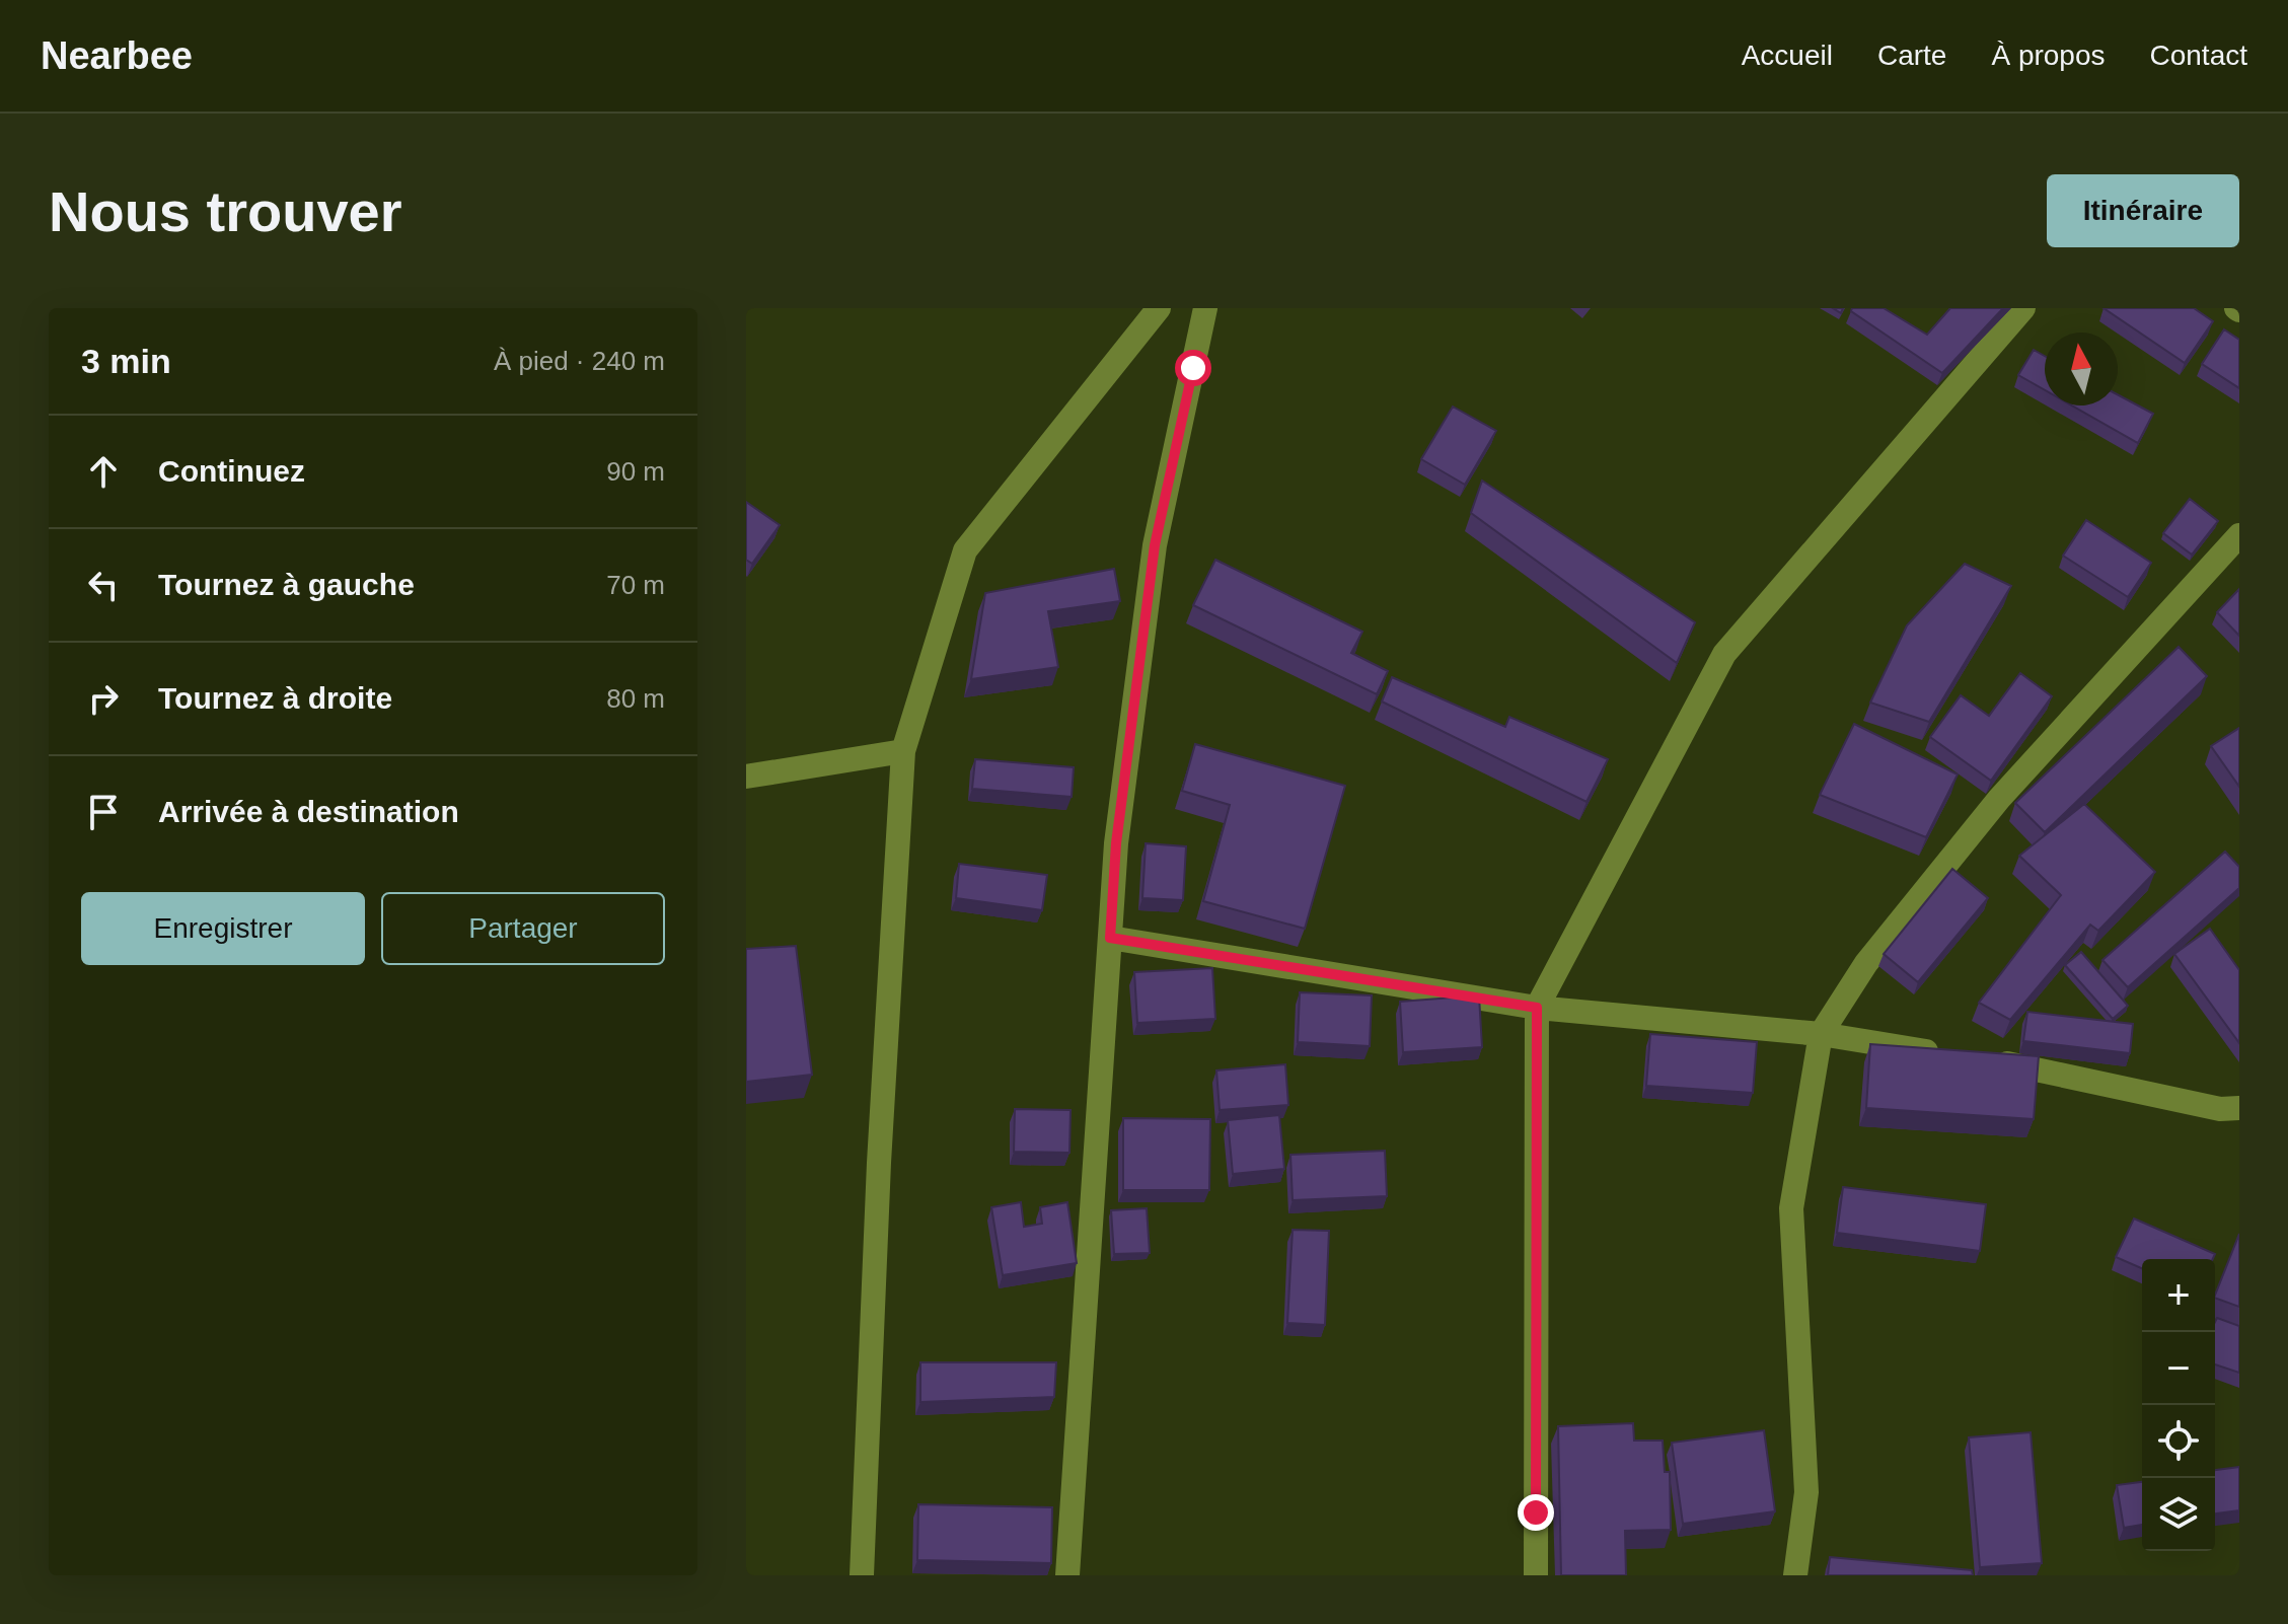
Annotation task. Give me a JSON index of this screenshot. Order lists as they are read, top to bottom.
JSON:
{
  "north": "top",
  "page": {
    "header": "Nearbee",
    "nav": [
      "Accueil",
      "Carte",
      "À propos",
      "Contact"
    ],
    "buttons": [
      "Itinéraire",
      ["Enregistrer", "Partager"]
    ],
    "title": "Nous trouver",
    "heading": ["3 min", "À pied · 240 m"],
    "list": [
      ["Continuez", "90 m"],
      ["Tournez à gauche", "70 m"],
      ["Tournez à droite", "80 m"],
      "Arrivée à destination"
    ],
    "map_buttons": ["+", "−"]
  }
}
